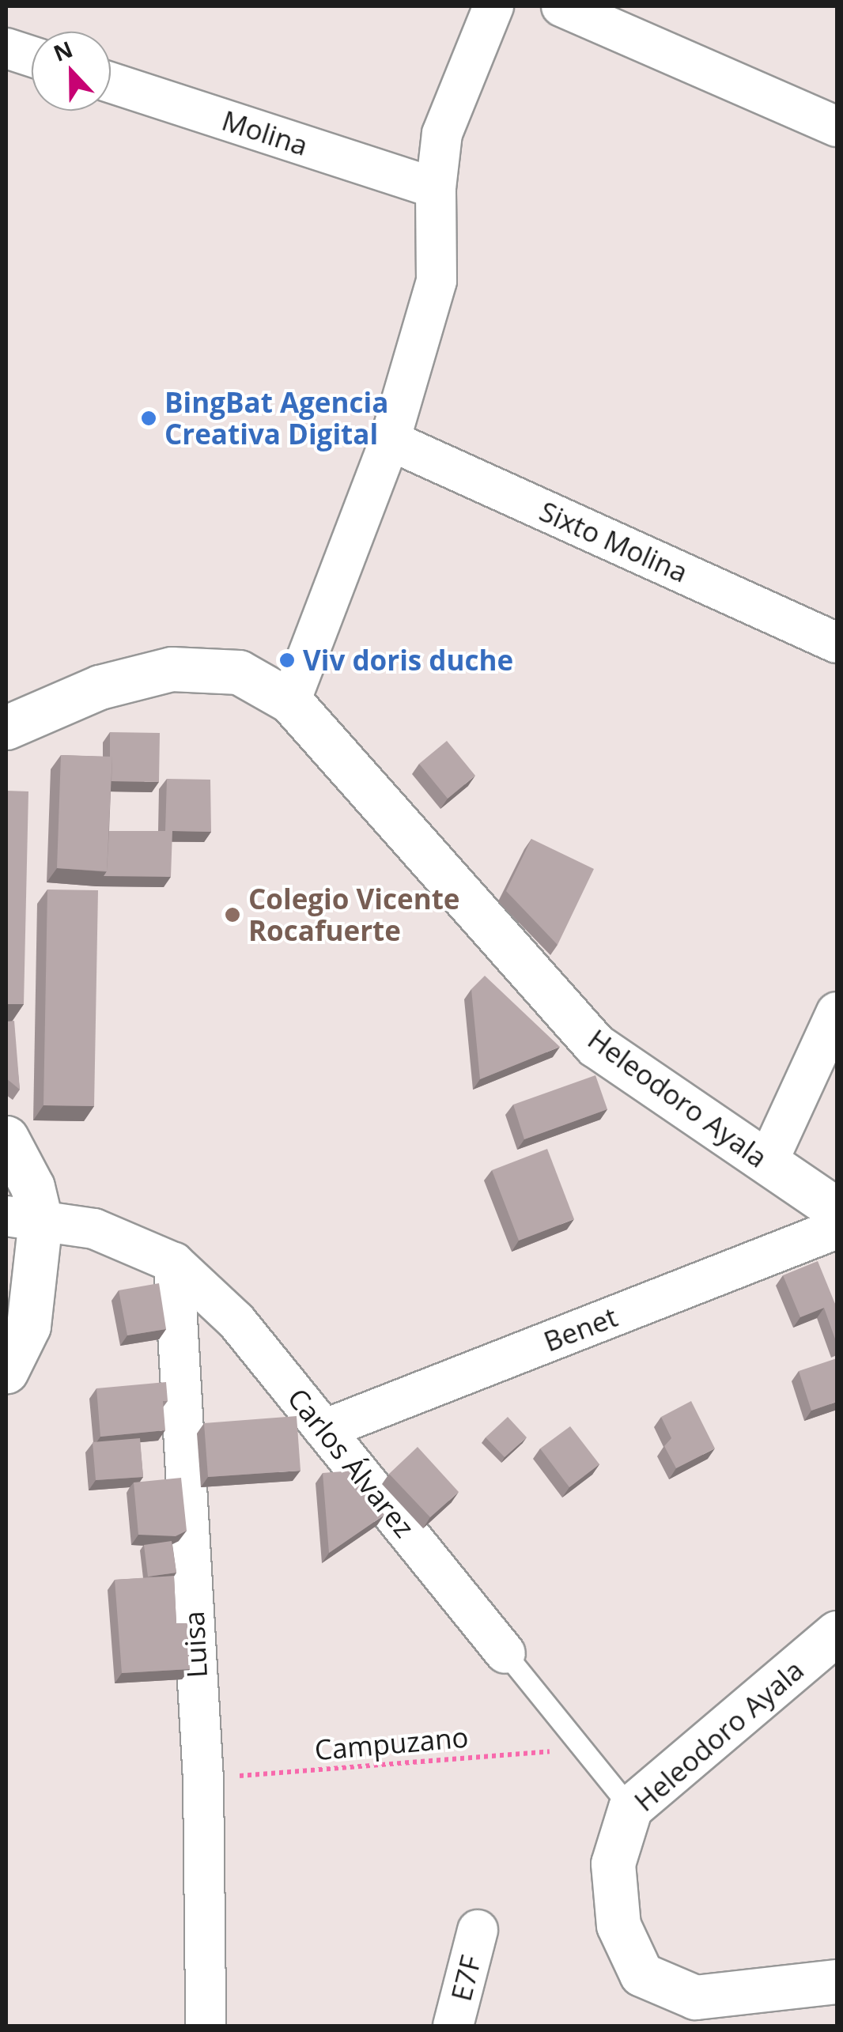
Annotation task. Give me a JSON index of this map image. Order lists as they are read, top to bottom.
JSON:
{
  "streets": {
    "street": [
      "Molina",
      "Sixto Molina",
      "Heleodoro Ayala",
      "Benet",
      "Carlos Álvarez",
      "Luisa",
      "E7F"
    ],
    "path": ["Campuzano"]
  },
  "crossings": [
    ["Heleodoro Ayala", "Carlos Álvarez"],
    ["Benet", "Carlos Álvarez"],
    ["Carlos Álvarez", "Luisa"],
    ["Carlos Álvarez", "Campuzano"],
    ["Luisa", "Campuzano"]
  ],
  "places": ["BingBat Agencia Creativa Digital", "Viv doris duche", "Colegio Vicente Rocafuerte"],
  "north": "top"
}
